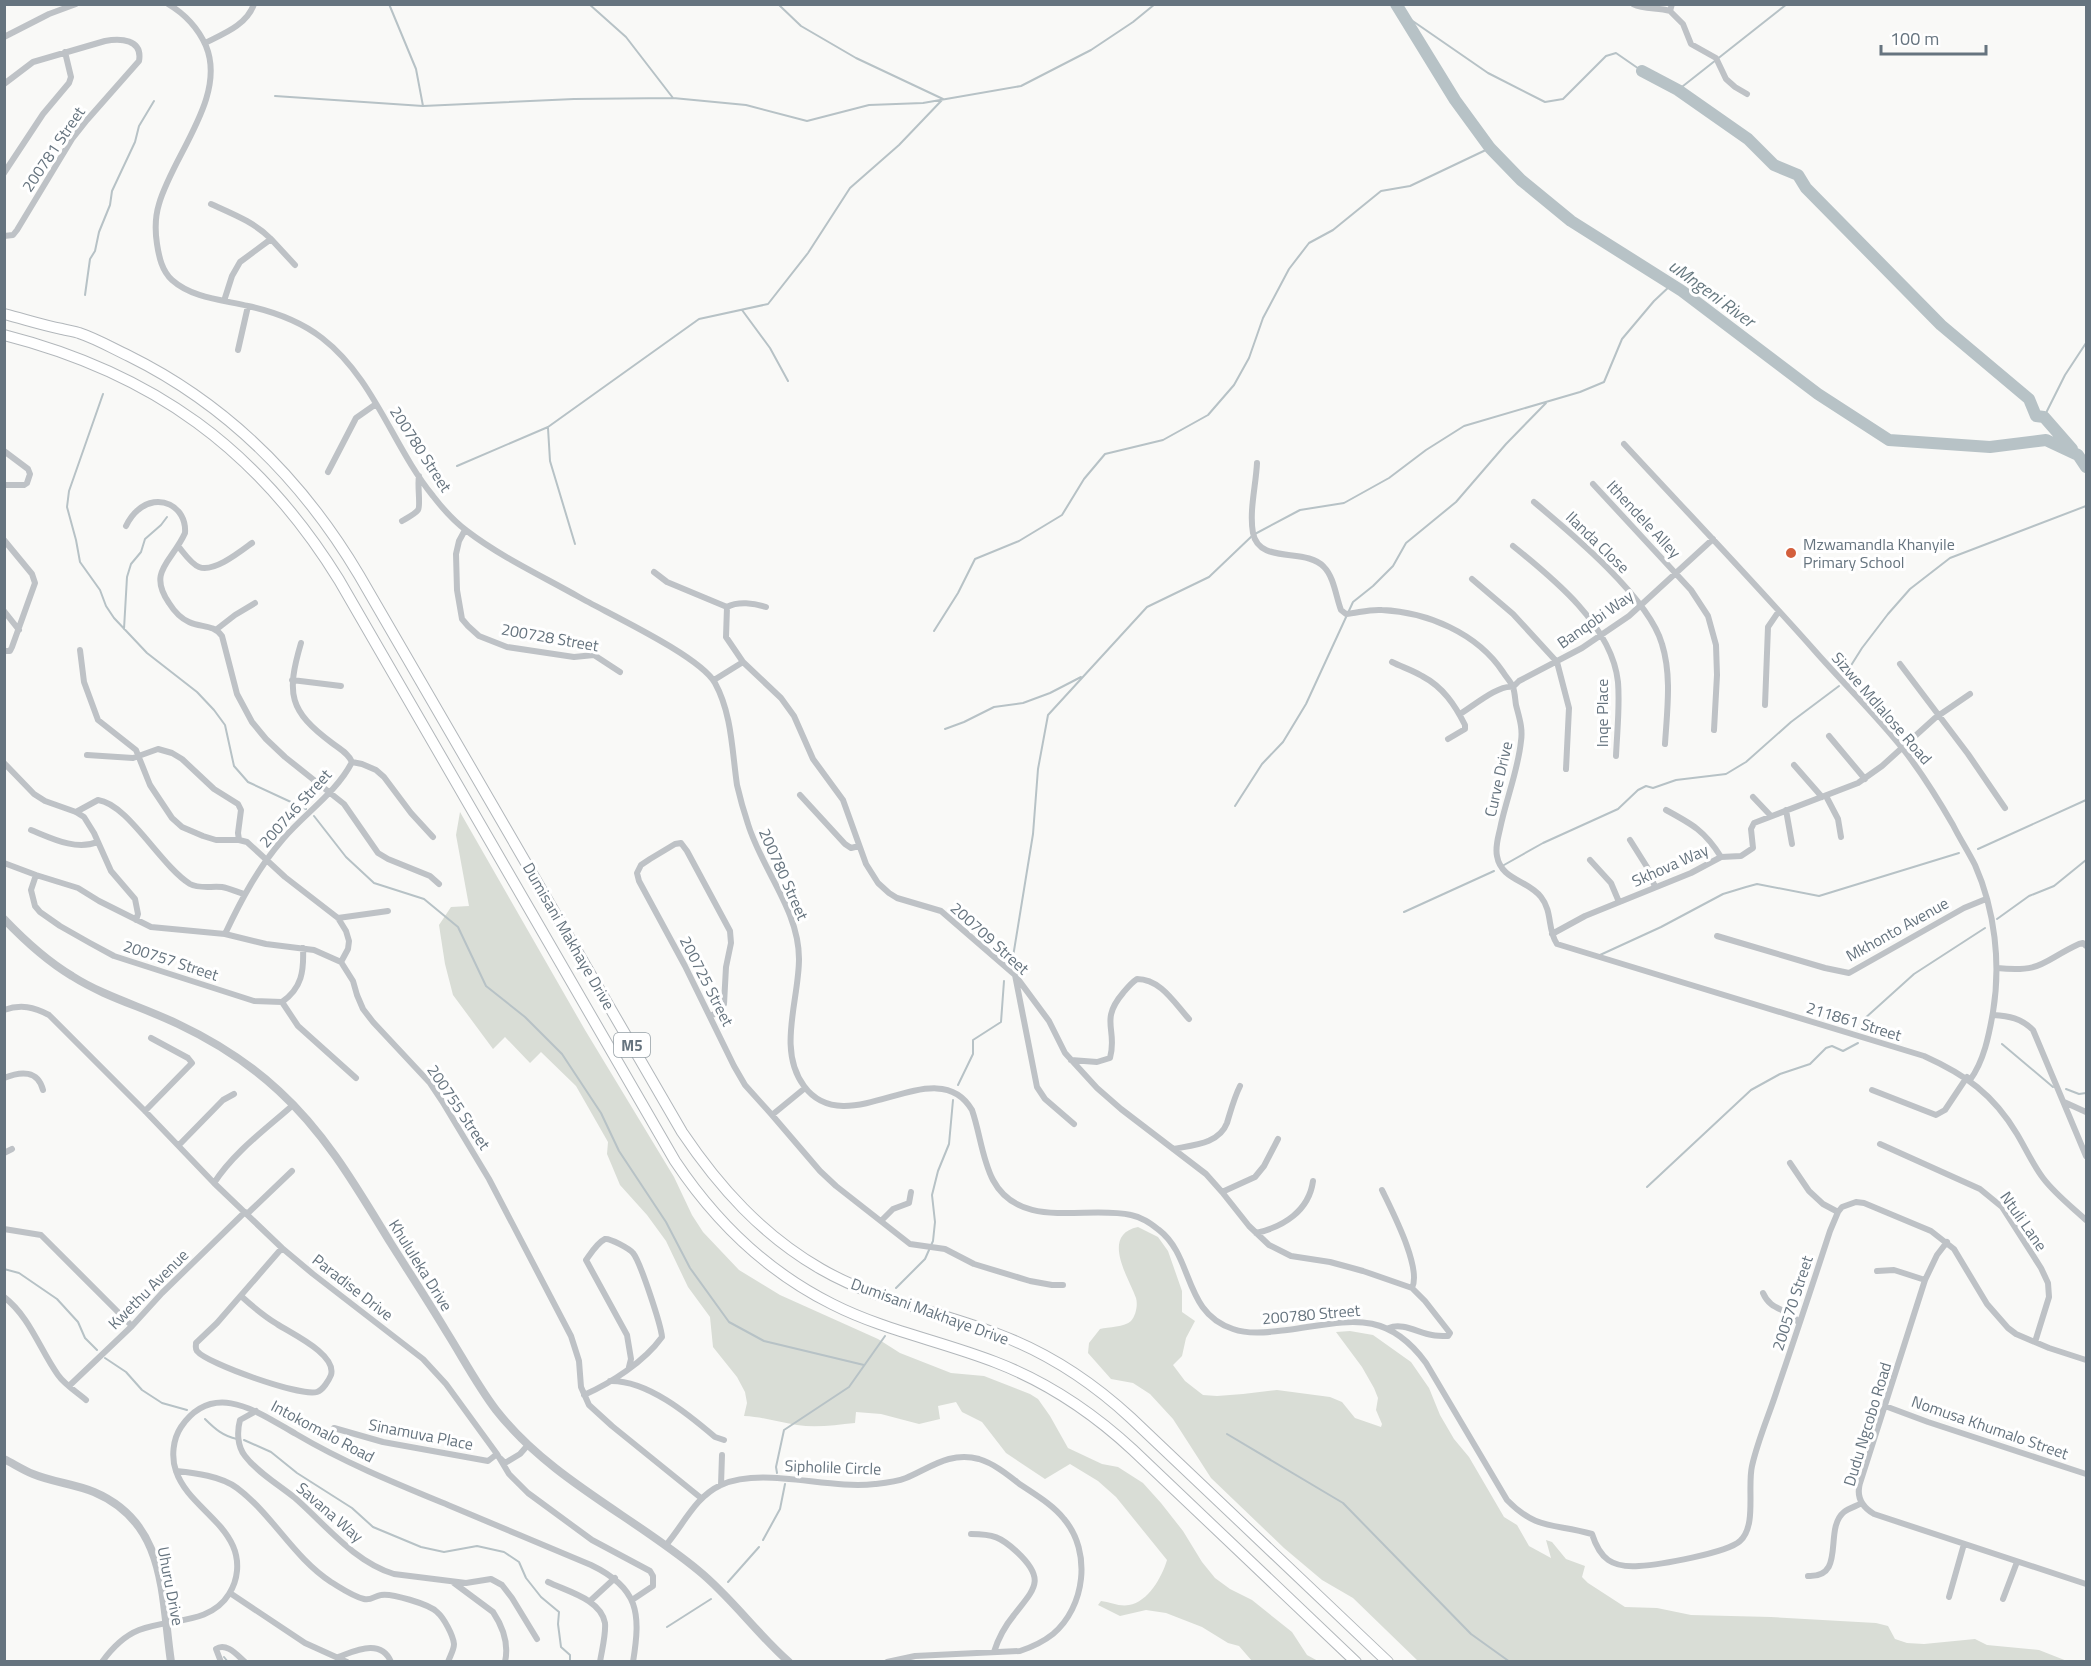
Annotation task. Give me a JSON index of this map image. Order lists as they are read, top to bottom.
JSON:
{
  "streets": {
    "main road": ["Dumisani Makhaye Drive", "M5"],
    "street": [
      "200781 Street",
      "200780 Street",
      "Ithendele Alley",
      "Ilanda Close",
      "Banqobi Way",
      "200728 Street",
      "Sizwe Mdlalose Road",
      "Inqe Place",
      "Curve Drive",
      "200746 Street",
      "Skhova Way",
      "Mkhonto Avenue",
      "200709 Street",
      "200757 Street",
      "200725 Street",
      "211861 Street",
      "200755 Street",
      "Ntuli Lane",
      "Khululeka Drive",
      "Paradise Drive",
      "Kwethu Avenue",
      "200570 Street",
      "Dudu Ngcobo Road",
      "Nomusa Khumalo Street",
      "Intokomalo Road",
      "Sinamuva Place",
      "Sipholile Circle",
      "Savana Way",
      "Uhuru Drive"
    ]
  },
  "crossings": [
    ["200780 Street", "200728 Street"],
    ["200780 Street", "200570 Street"],
    ["Ithendele Alley", "Banqobi Way"],
    ["Ilanda Close", "Banqobi Way"],
    ["Banqobi Way", "Sizwe Mdlalose Road"],
    ["Banqobi Way", "Inqe Place"],
    ["Banqobi Way", "Curve Drive"],
    ["Sizwe Mdlalose Road", "Skhova Way"],
    ["Sizwe Mdlalose Road", "Mkhonto Avenue"],
    ["Sizwe Mdlalose Road", "211861 Street"],
    ["Curve Drive", "Skhova Way"],
    ["Curve Drive", "211861 Street"],
    ["Skhova Way", "211861 Street"],
    ["Khululeka Drive", "Sinamuva Place"],
    ["Khululeka Drive", "Sipholile Circle"],
    ["Paradise Drive", "Kwethu Avenue"],
    ["Paradise Drive", "Intokomalo Road"],
    ["Paradise Drive", "Sinamuva Place"],
    ["Dudu Ngcobo Road", "Nomusa Khumalo Street"],
    ["Intokomalo Road", "Savana Way"]
  ],
  "water": ["uMngeni River"],
  "places": ["Mzwamandla Khanyile Primary School"],
  "scale_bar": "100 m"
}
